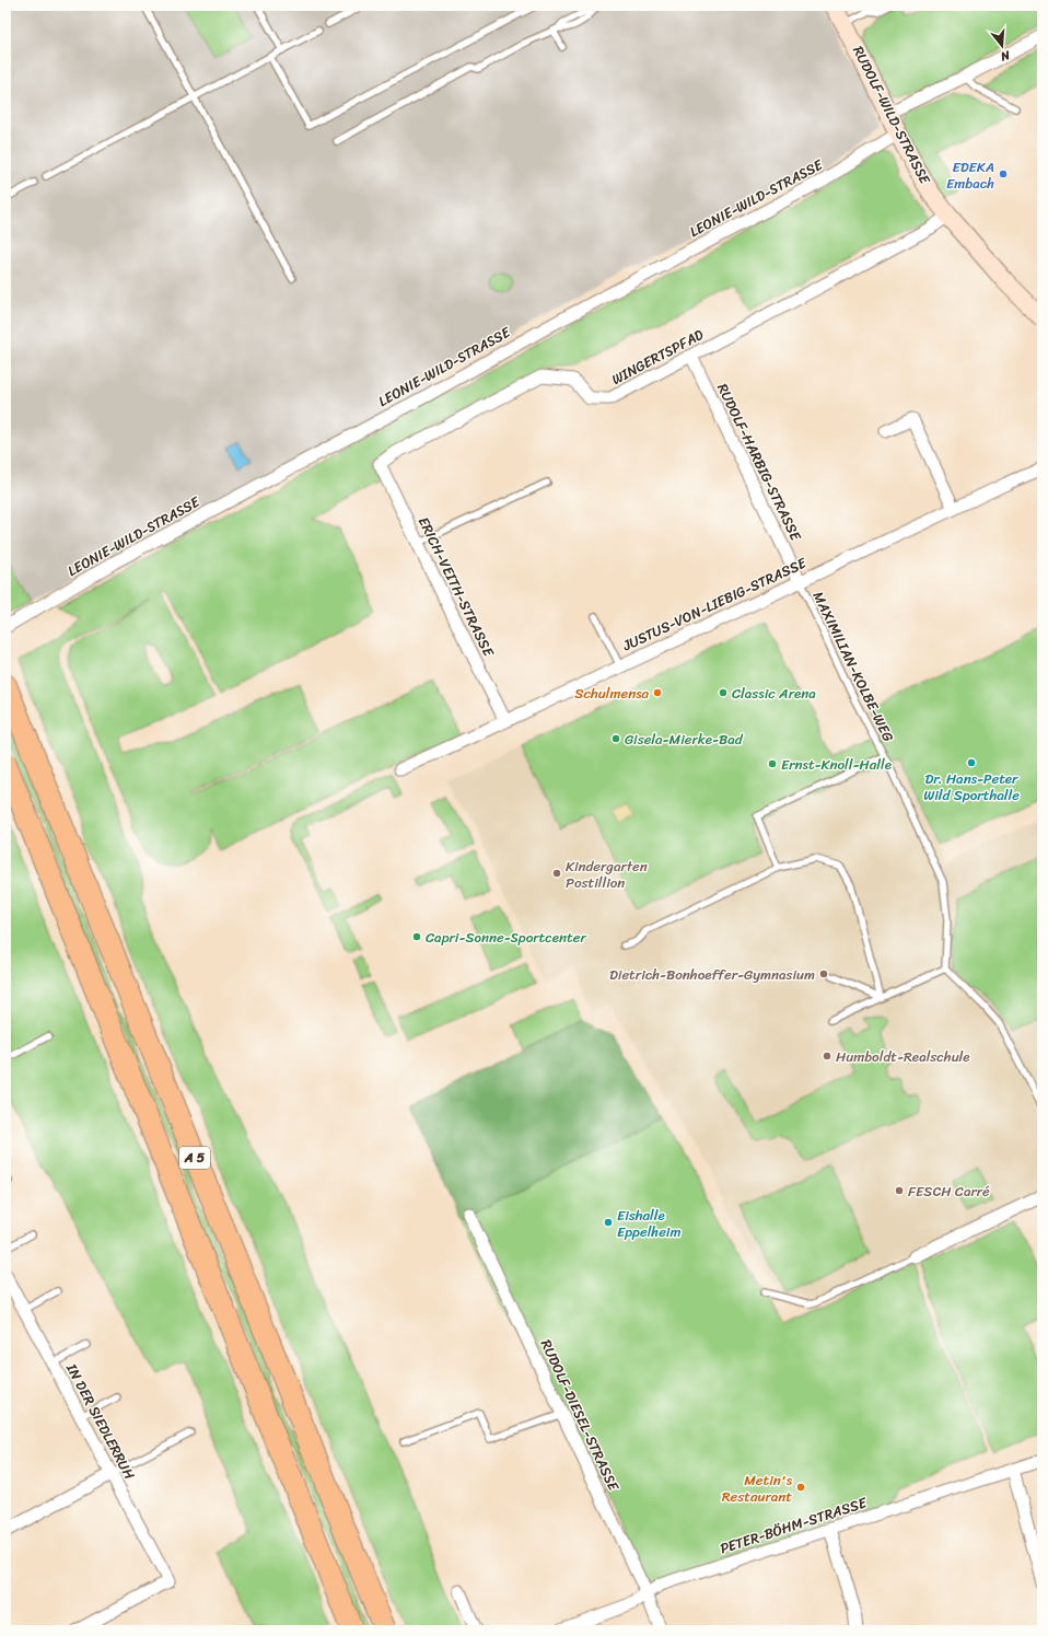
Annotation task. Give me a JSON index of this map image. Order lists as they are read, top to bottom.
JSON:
{
  "streets": {
    "highway": ["A 5"],
    "street": [
      "RUDOLF-WILD-STRASSE",
      "LEONIE-WILD-STRASSE",
      "WINGERTSPFAD",
      "RUDOLF-HARBIG-STRASSE",
      "ERICH-VEITH-STRASSE",
      "JUSTUS-VON-LIEBIG-STRASSE",
      "RUDOLF-DIESEL-STRASSE",
      "IN DER SIEDLERRUH",
      "PETER-BÖHM-STRASSE"
    ],
    "lane": ["MAXIMILIAN-KOLBE-WEG"]
  },
  "crossings": [
    ["RUDOLF-WILD-STRASSE", "LEONIE-WILD-STRASSE"],
    ["RUDOLF-WILD-STRASSE", "WINGERTSPFAD"],
    ["WINGERTSPFAD", "RUDOLF-HARBIG-STRASSE"],
    ["WINGERTSPFAD", "ERICH-VEITH-STRASSE"],
    ["RUDOLF-HARBIG-STRASSE", "JUSTUS-VON-LIEBIG-STRASSE"],
    ["RUDOLF-HARBIG-STRASSE", "MAXIMILIAN-KOLBE-WEG"],
    ["ERICH-VEITH-STRASSE", "JUSTUS-VON-LIEBIG-STRASSE"],
    ["JUSTUS-VON-LIEBIG-STRASSE", "MAXIMILIAN-KOLBE-WEG"],
    ["RUDOLF-DIESEL-STRASSE", "PETER-BÖHM-STRASSE"]
  ],
  "places": [
    "EDEKA Embach",
    "Schulmensa",
    "Classic Arena",
    "Gisela-Mierke-Bad",
    "Dr. Hans-Peter Wild Sporthalle",
    "Ernst-Knoll-Halle",
    "Kindergarten Postillion",
    "Capri-Sonne-Sportcenter",
    "Dietrich-Bonhoeffer-Gymnasium",
    "Humboldt-Realschule",
    "FESCH Carré",
    "Eishalle Eppelheim",
    "Metin's Restaurant"
  ],
  "north": "bottom"
}
